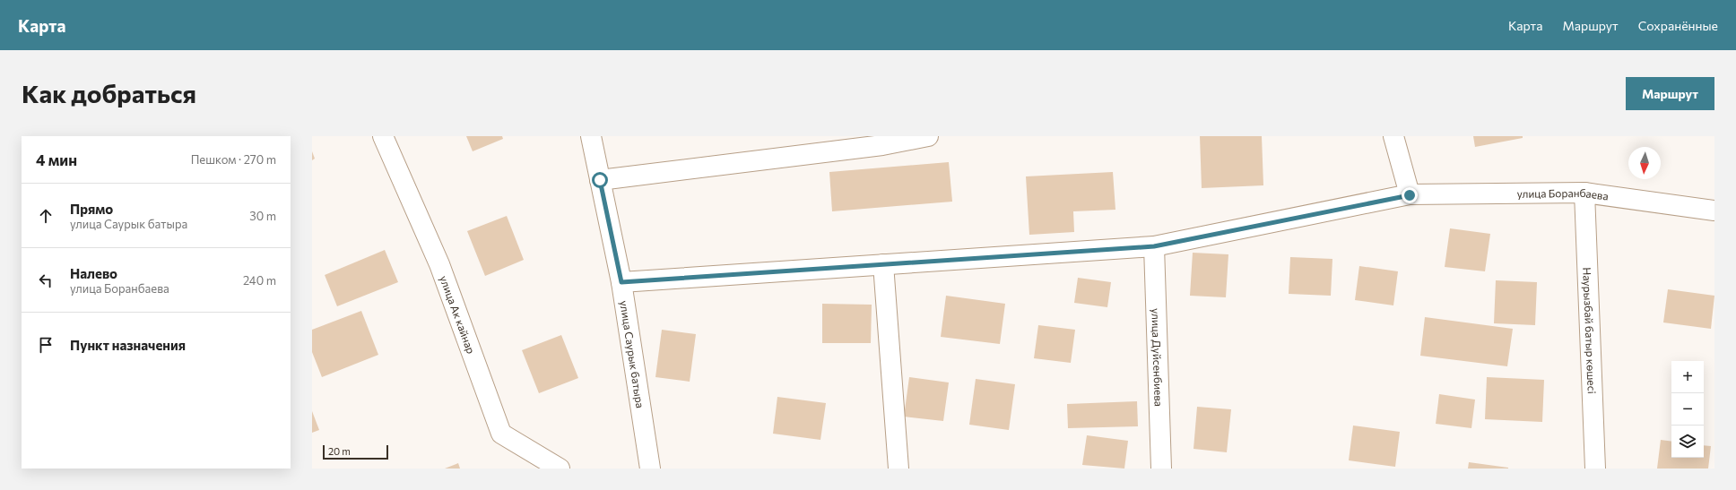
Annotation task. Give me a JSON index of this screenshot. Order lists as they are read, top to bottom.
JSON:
{
  "streets": {
    "street": [
      "улица Боранбаева",
      "улица Ак кайнар",
      "Наурызбай батыр көшесі",
      "улица Саурык батыра",
      "улица Дуйсенбиева"
    ]
  },
  "crossings": [
    ["улица Боранбаева", "Наурызбай батыр көшесі"],
    ["улица Боранбаева", "улица Саурык батыра"],
    ["улица Боранбаева", "улица Дуйсенбиева"]
  ],
  "scale_bar": "20 m",
  "north": "bottom",
  "page": {
    "header": "Карта",
    "nav": ["Карта", "Маршрут", "Сохранённые"],
    "buttons": "Маршрут",
    "title": "Как добраться",
    "heading": ["4 мин", "Пешком · 270 m"],
    "list": [
      ["Прямо", "улица Саурык батыра", "30 m"],
      ["Налево", "улица Боранбаева", "240 m"],
      "Пункт назначения"
    ],
    "map_buttons": ["+", "−"],
    "scale": "20 m"
  }
}
